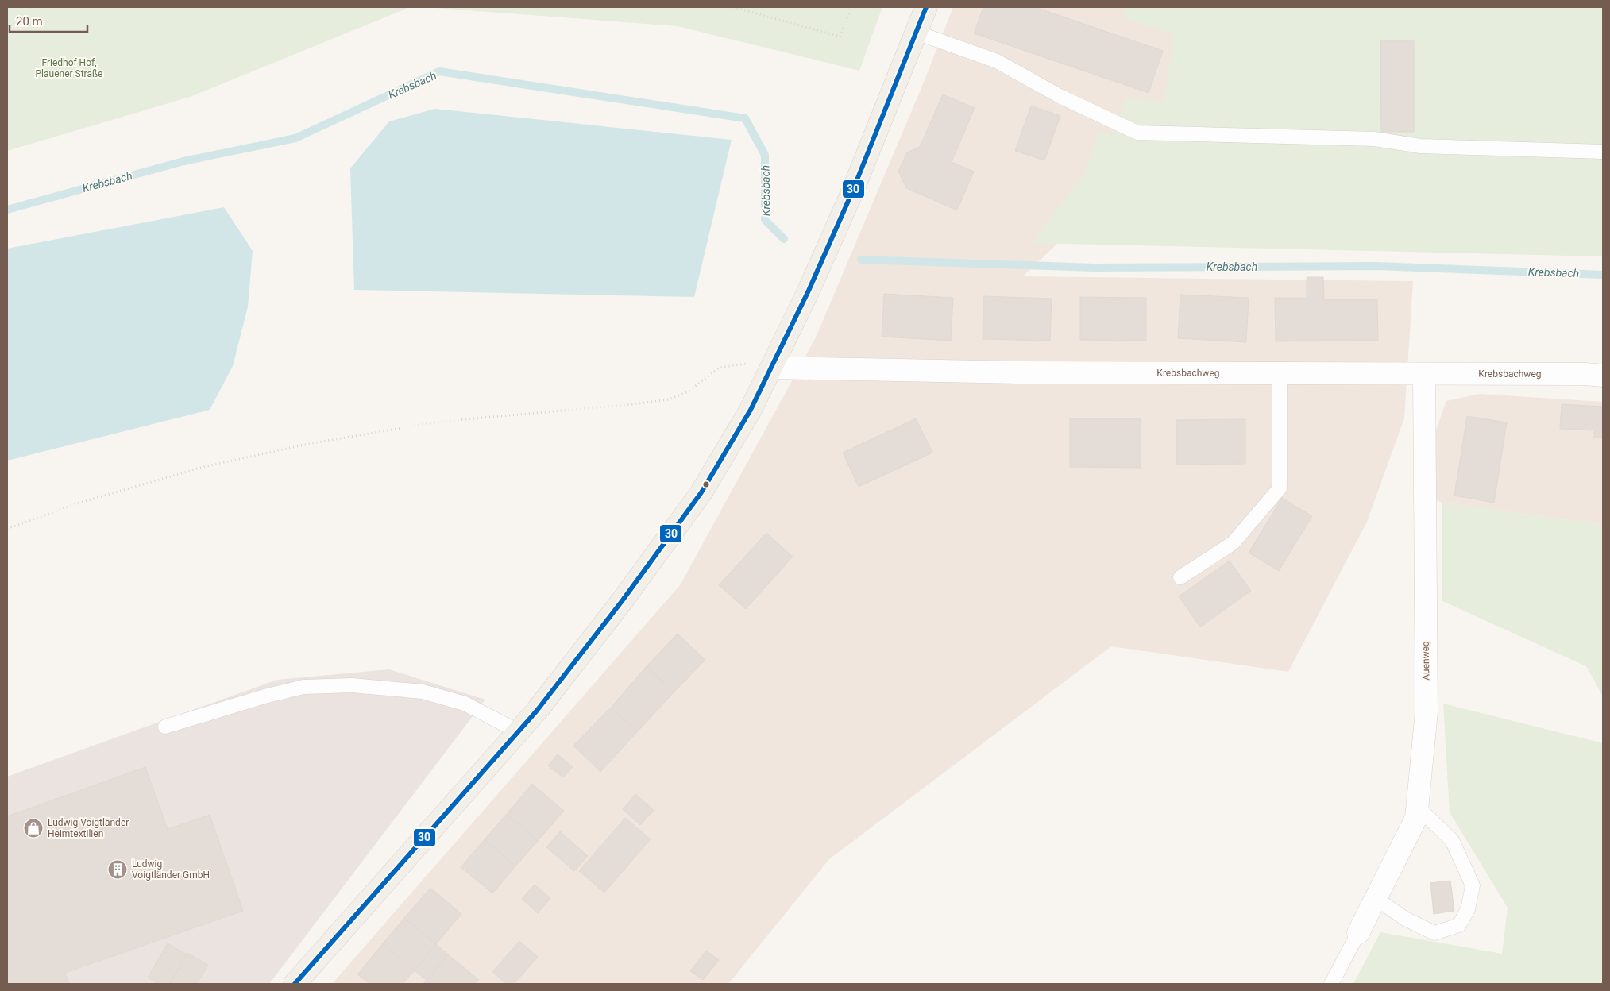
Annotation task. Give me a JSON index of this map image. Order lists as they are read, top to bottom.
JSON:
{
  "streets": {
    "street": ["Krebsbachweg", "Auenweg"]
  },
  "crossings": [
    ["Krebsbachweg", "Auenweg"]
  ],
  "water": ["Krebsbach"],
  "parks": ["Friedhof Hof, Plauener Straße"],
  "places": {
    "shop": ["Ludwig Voigtländer Heimtextilien"],
    "building": ["Ludwig Voigtländer GmbH"]
  },
  "lines": ["transit line 30"],
  "scale_bar": "20 m"
}
